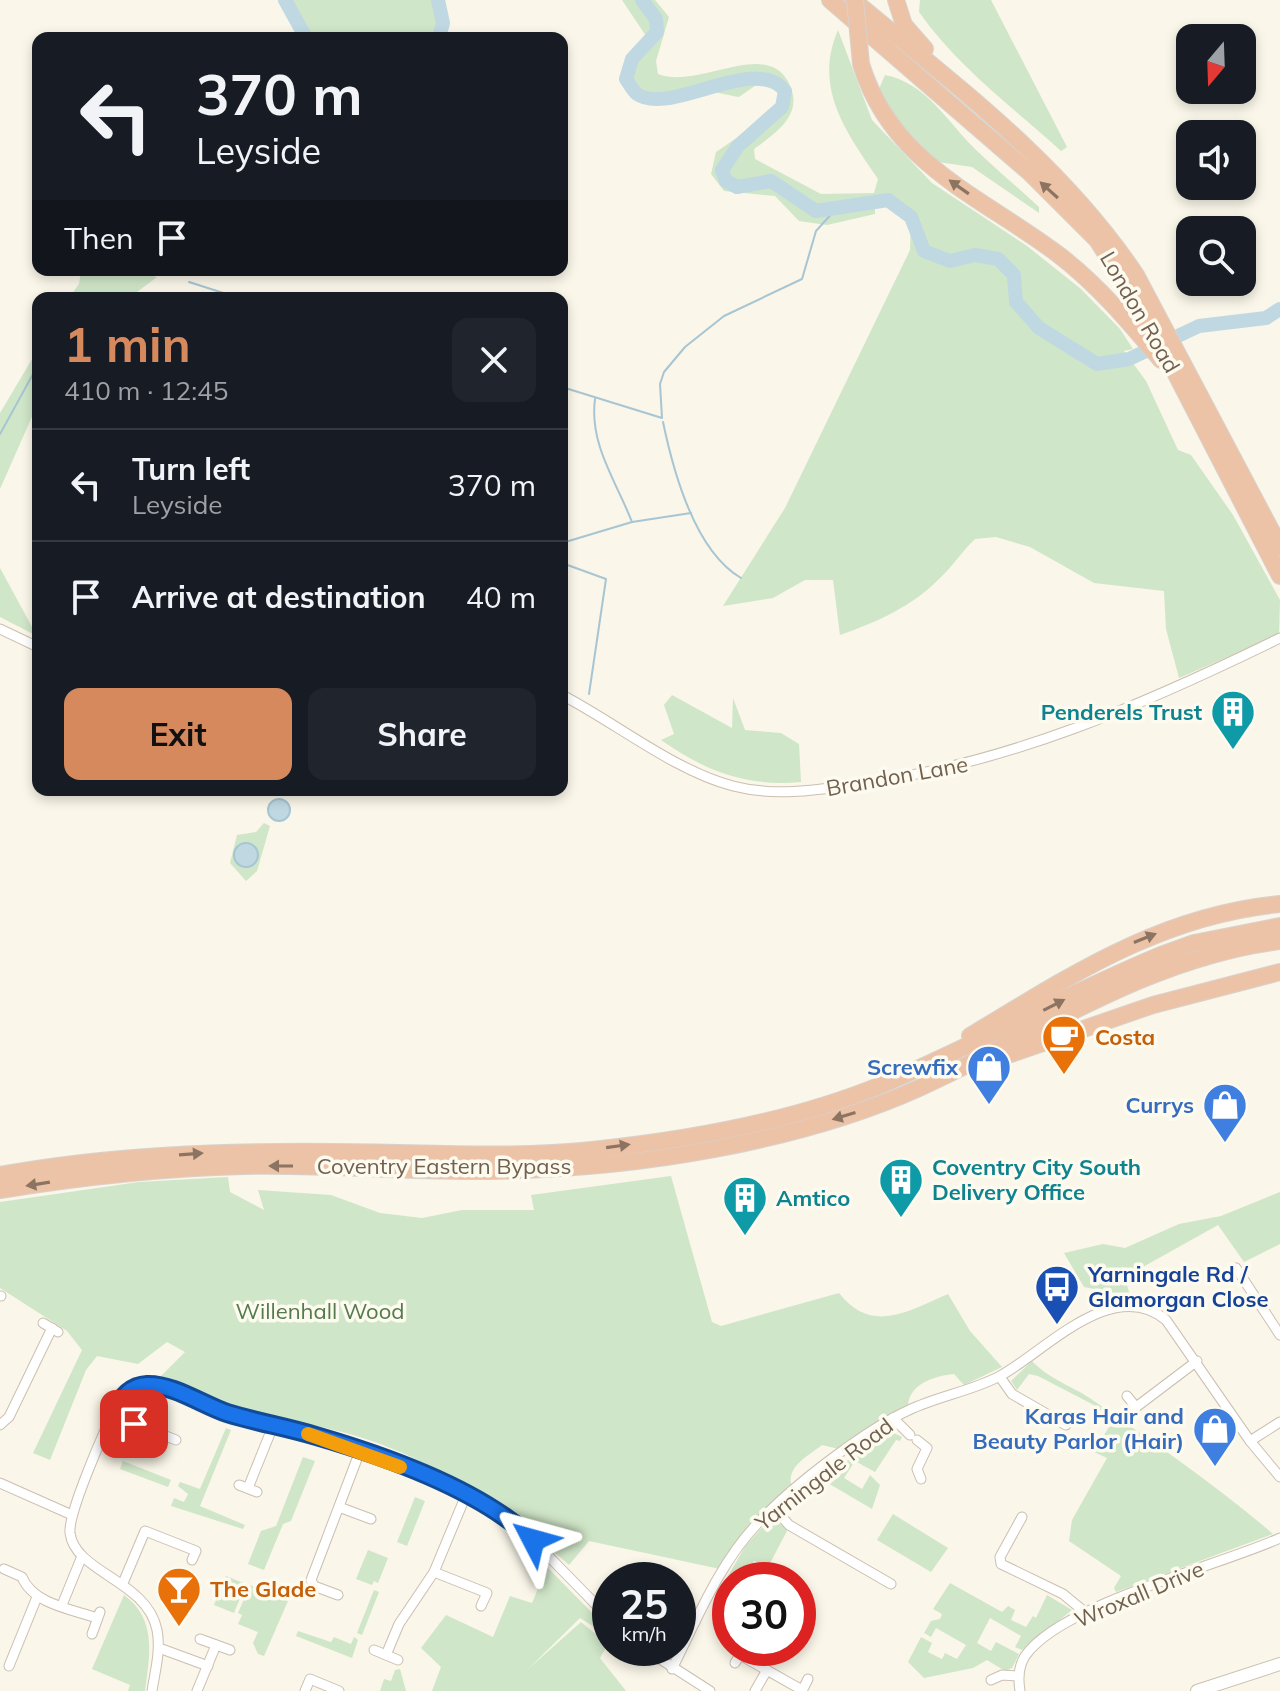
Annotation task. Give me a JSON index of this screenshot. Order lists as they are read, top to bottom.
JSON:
{
  "streets": {
    "highway": ["London Road", "Coventry Eastern Bypass"],
    "street": ["Brandon Lane", "Yarningale Road", "Wroxall Drive"]
  },
  "parks": ["Willenhall Wood"],
  "places": {
    "building": ["Penderels Trust", "Coventry City South Delivery Office", "Amtico"],
    "cafe": ["Costa"],
    "shop": ["Screwfix", "Currys", "Karas Hair and Beauty Parlor (Hair)"],
    "bus stop": ["Yarningale Rd / Glamorgan Close"],
    "bar": ["The Glade"]
  },
  "north": "bottom",
  "page": {
    "turn": ["370 m", "Leyside"],
    "then": "Then",
    "heading": ["1 min", "410 m · 12:45"],
    "list": [
      {
        "name": "Turn left",
        "note": "Leyside",
        "value": "370 m"
      },
      {
        "name": "Arrive at destination",
        "value": "40 m"
      }
    ],
    "buttons": ["Exit", "Share"],
    "speed": "25 km/h",
    "limit": "30"
  }
}
